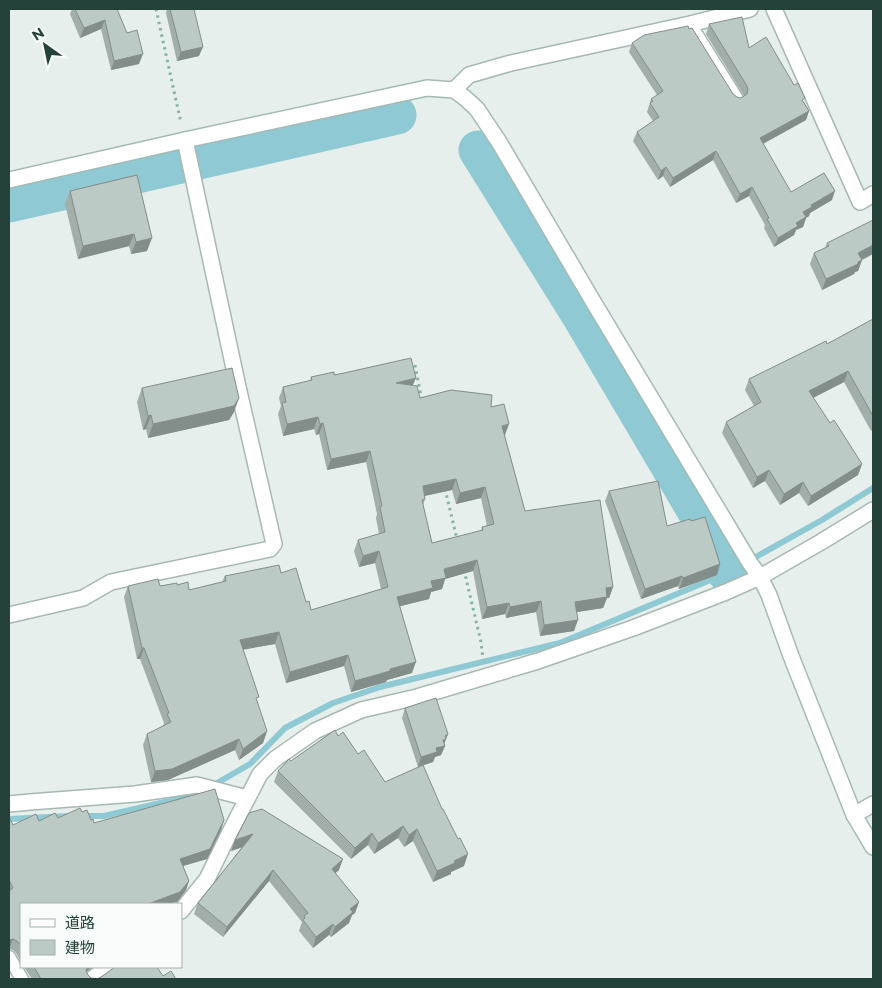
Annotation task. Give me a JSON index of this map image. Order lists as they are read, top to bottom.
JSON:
{
  "legend": ["道路", "建物"],
  "north": "top left"
}
